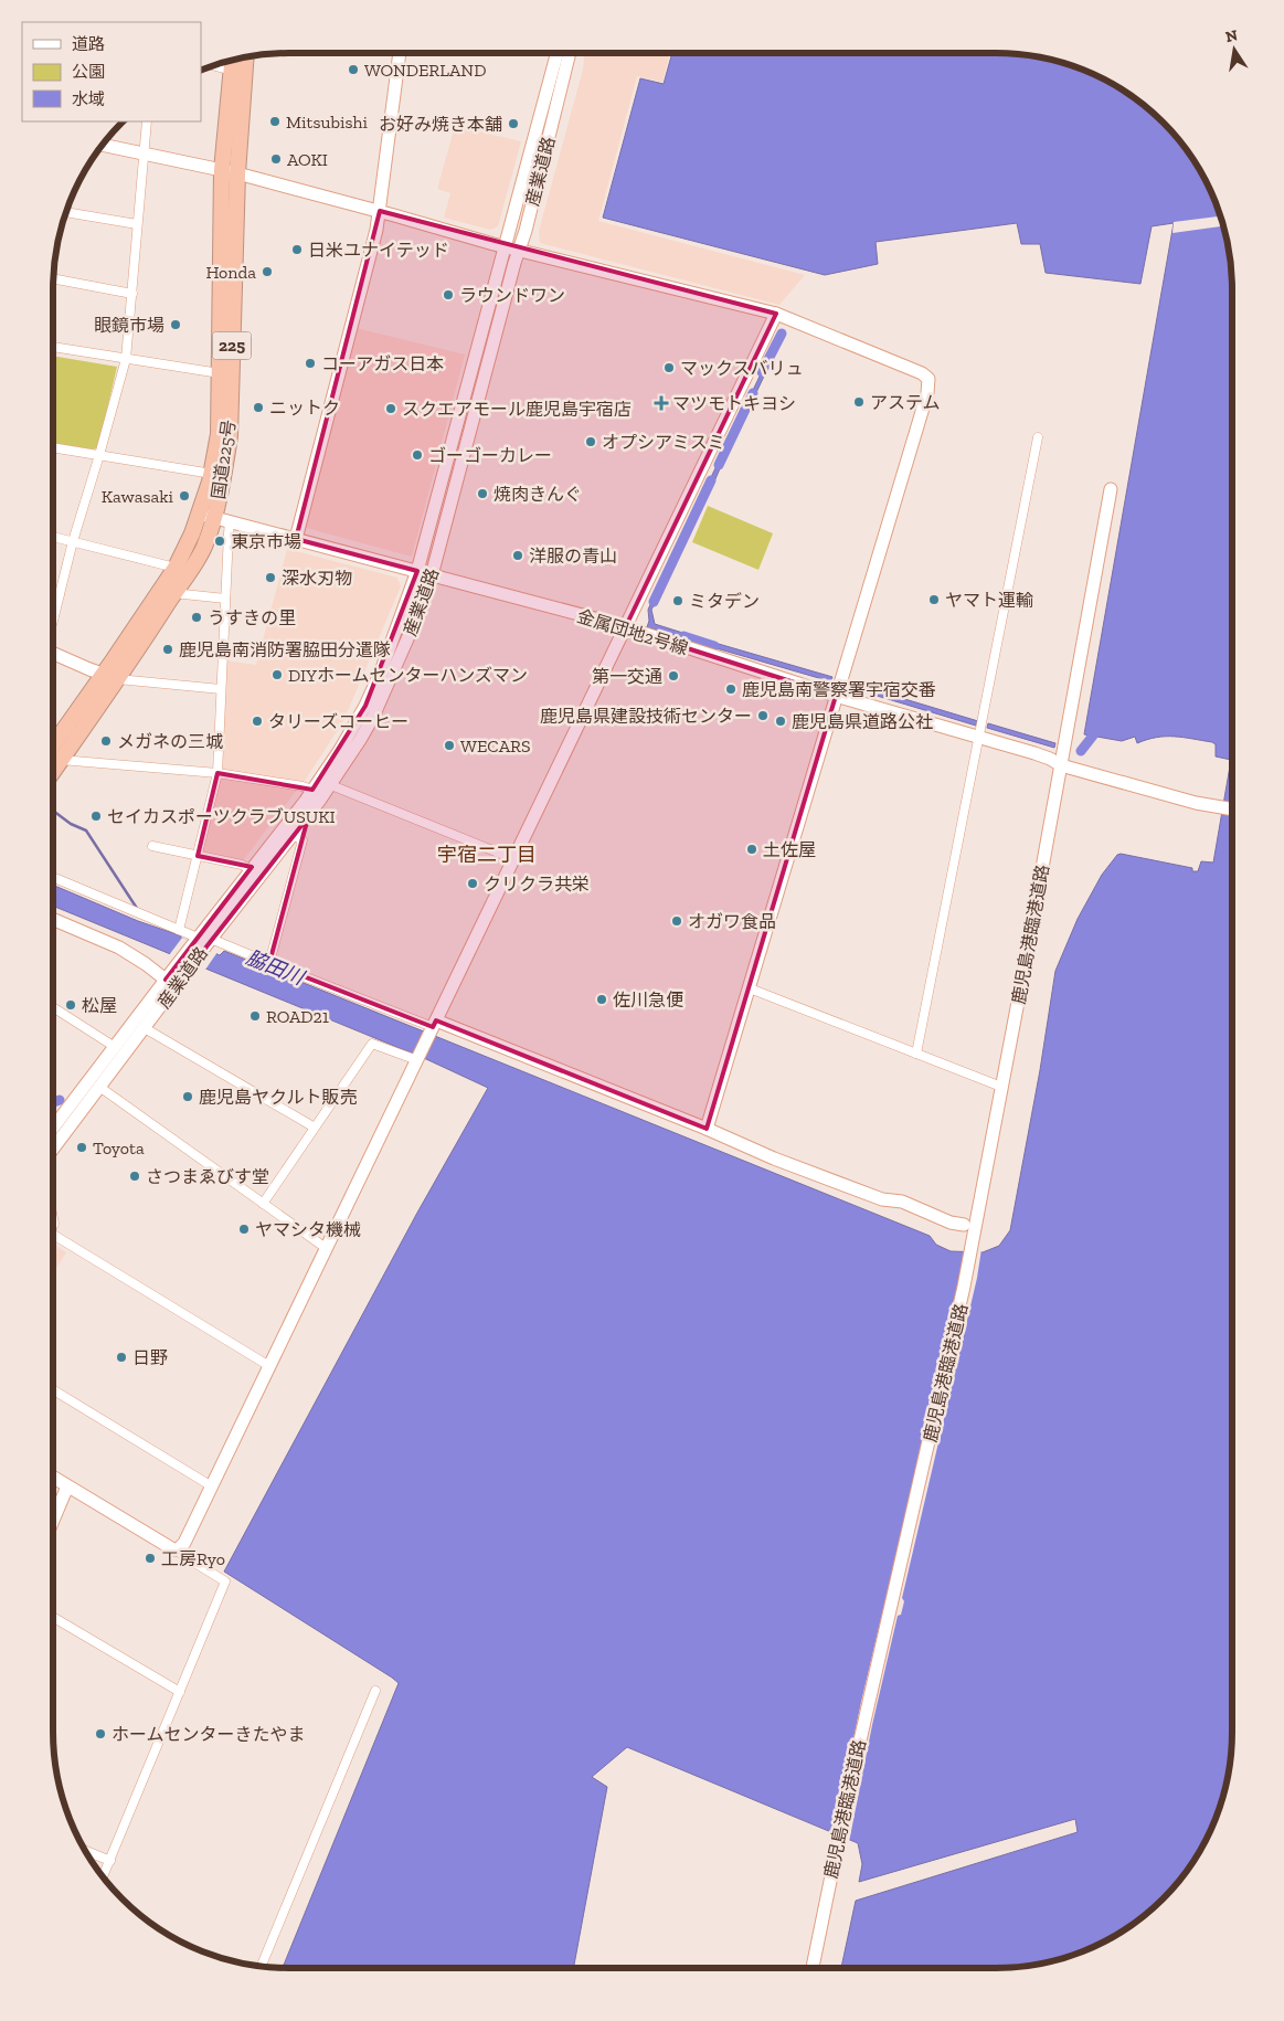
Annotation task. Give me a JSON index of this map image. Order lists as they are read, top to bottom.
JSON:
{
  "streets": {
    "highway": ["225", "国道225号"],
    "street": ["産業道路", "金属団地2号線", "鹿児島港臨港道路"]
  },
  "crossings": [
    ["産業道路", "金属団地2号線"],
    ["国道225号", "金属団地2号線"],
    ["金属団地2号線", "鹿児島港臨港道路"]
  ],
  "districts": ["宇宿二丁目"],
  "water": ["脇田川"],
  "places": {
    "other": [
      "WONDERLAND",
      "Mitsubishi",
      "お好み焼き本舗",
      "AOKI",
      "日米ユナイテッド",
      "Honda",
      "ラウンドワン",
      "眼鏡市場",
      "コーアガス日本",
      "マックスバリュ",
      "アステム",
      "ニットク",
      "スクエアモール鹿児島宇宿店",
      "オプシアミスミ",
      "ゴーゴーカレー",
      "焼肉きんぐ",
      "Kawasaki",
      "東京市場",
      "洋服の青山",
      "深水刃物",
      "ヤマト運輸",
      "ミタデン",
      "うすきの里",
      "鹿児島南消防署脇田分遣隊",
      "DIYホームセンターハンズマン",
      "第一交通",
      "鹿児島南警察署宇宿交番",
      "鹿児島県建設技術センター",
      "タリーズコーヒー",
      "鹿児島県道路公社",
      "メガネの三城",
      "WECARS",
      "セイカスポーツクラブUSUKI",
      "土佐屋",
      "クリクラ共栄",
      "オガワ食品",
      "佐川急便",
      "松屋",
      "ROAD21",
      "鹿児島ヤクルト販売",
      "Toyota",
      "さつまゑびす堂",
      "ヤマシタ機械",
      "日野",
      "工房Ryo",
      "ホームセンターきたやま"
    ],
    "health": ["マツモトキヨシ"]
  },
  "legend": ["道路", "公園", "水域"],
  "north": "top"
}
